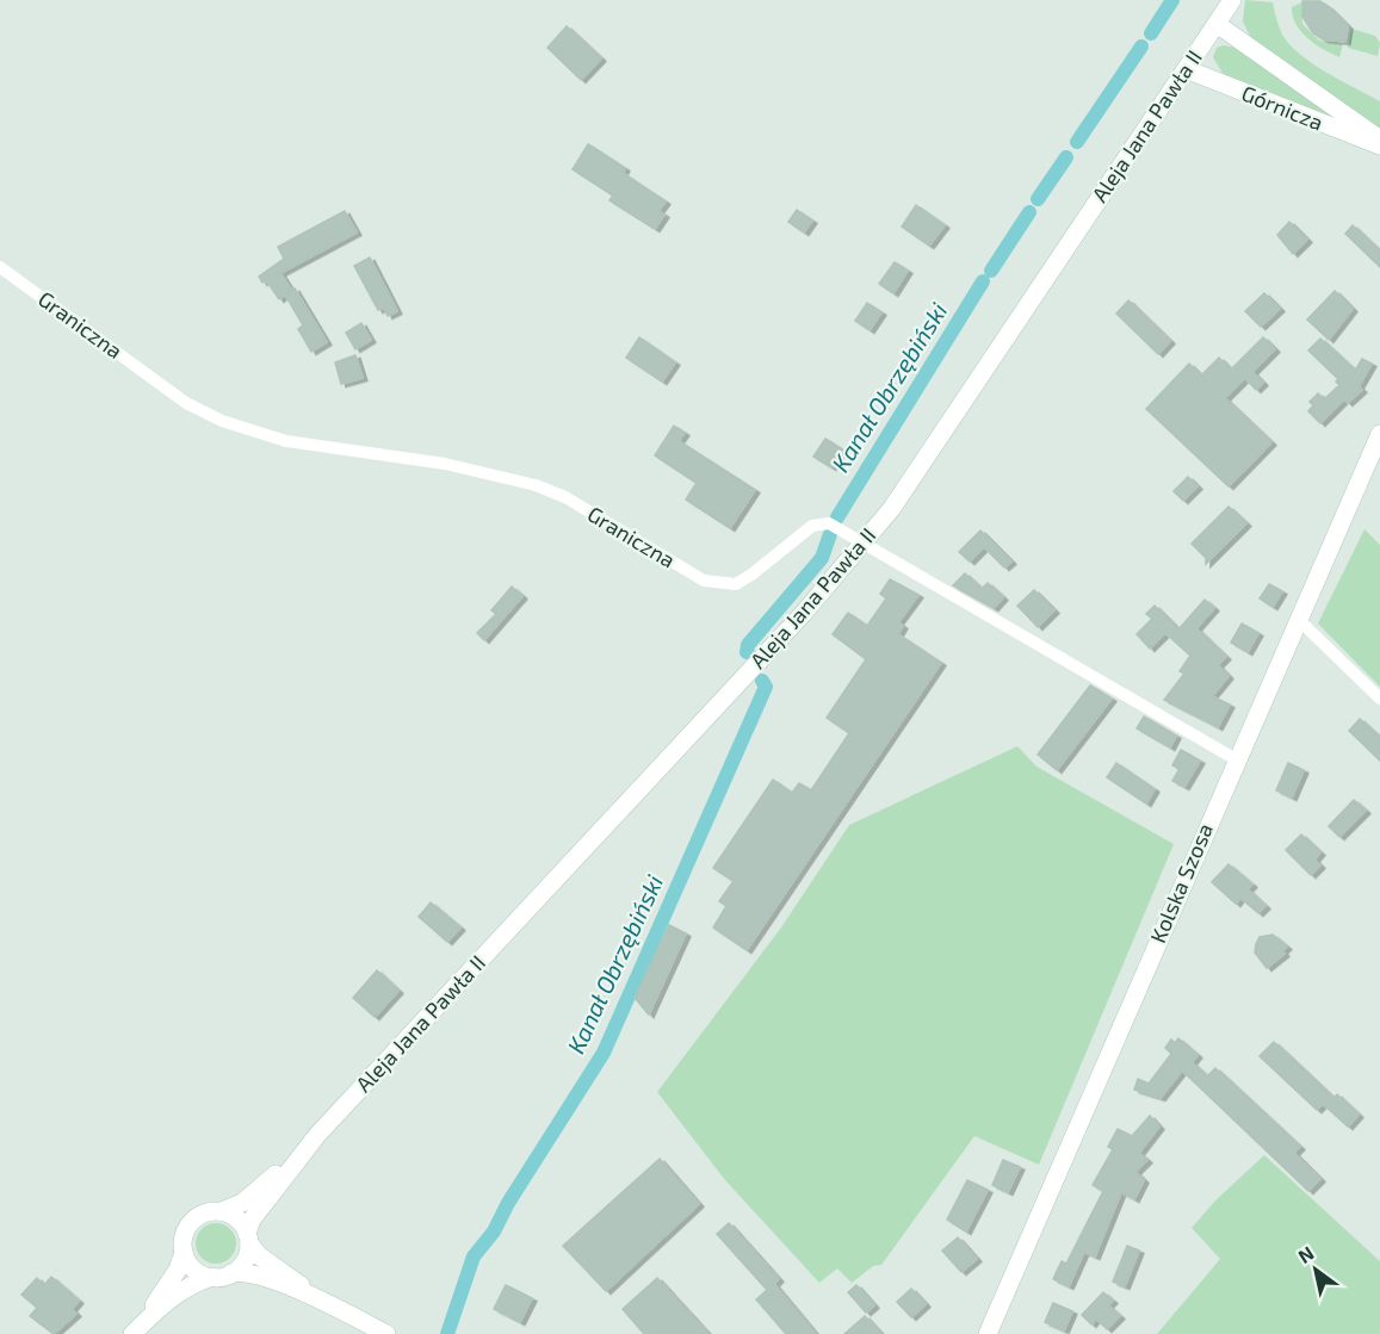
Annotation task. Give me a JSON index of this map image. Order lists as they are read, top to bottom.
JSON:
{
  "streets": {
    "main road": ["Górnicza", "Aleja Jana Pawła II", "Kolska Szosa"],
    "street": ["Graniczna"]
  },
  "crossings": [
    ["Górnicza", "Aleja Jana Pawła II"],
    ["Aleja Jana Pawła II", "Graniczna"],
    ["Graniczna", "Kolska Szosa"]
  ],
  "water": ["Kanał Obrzębiński"],
  "north": "top left"
}
